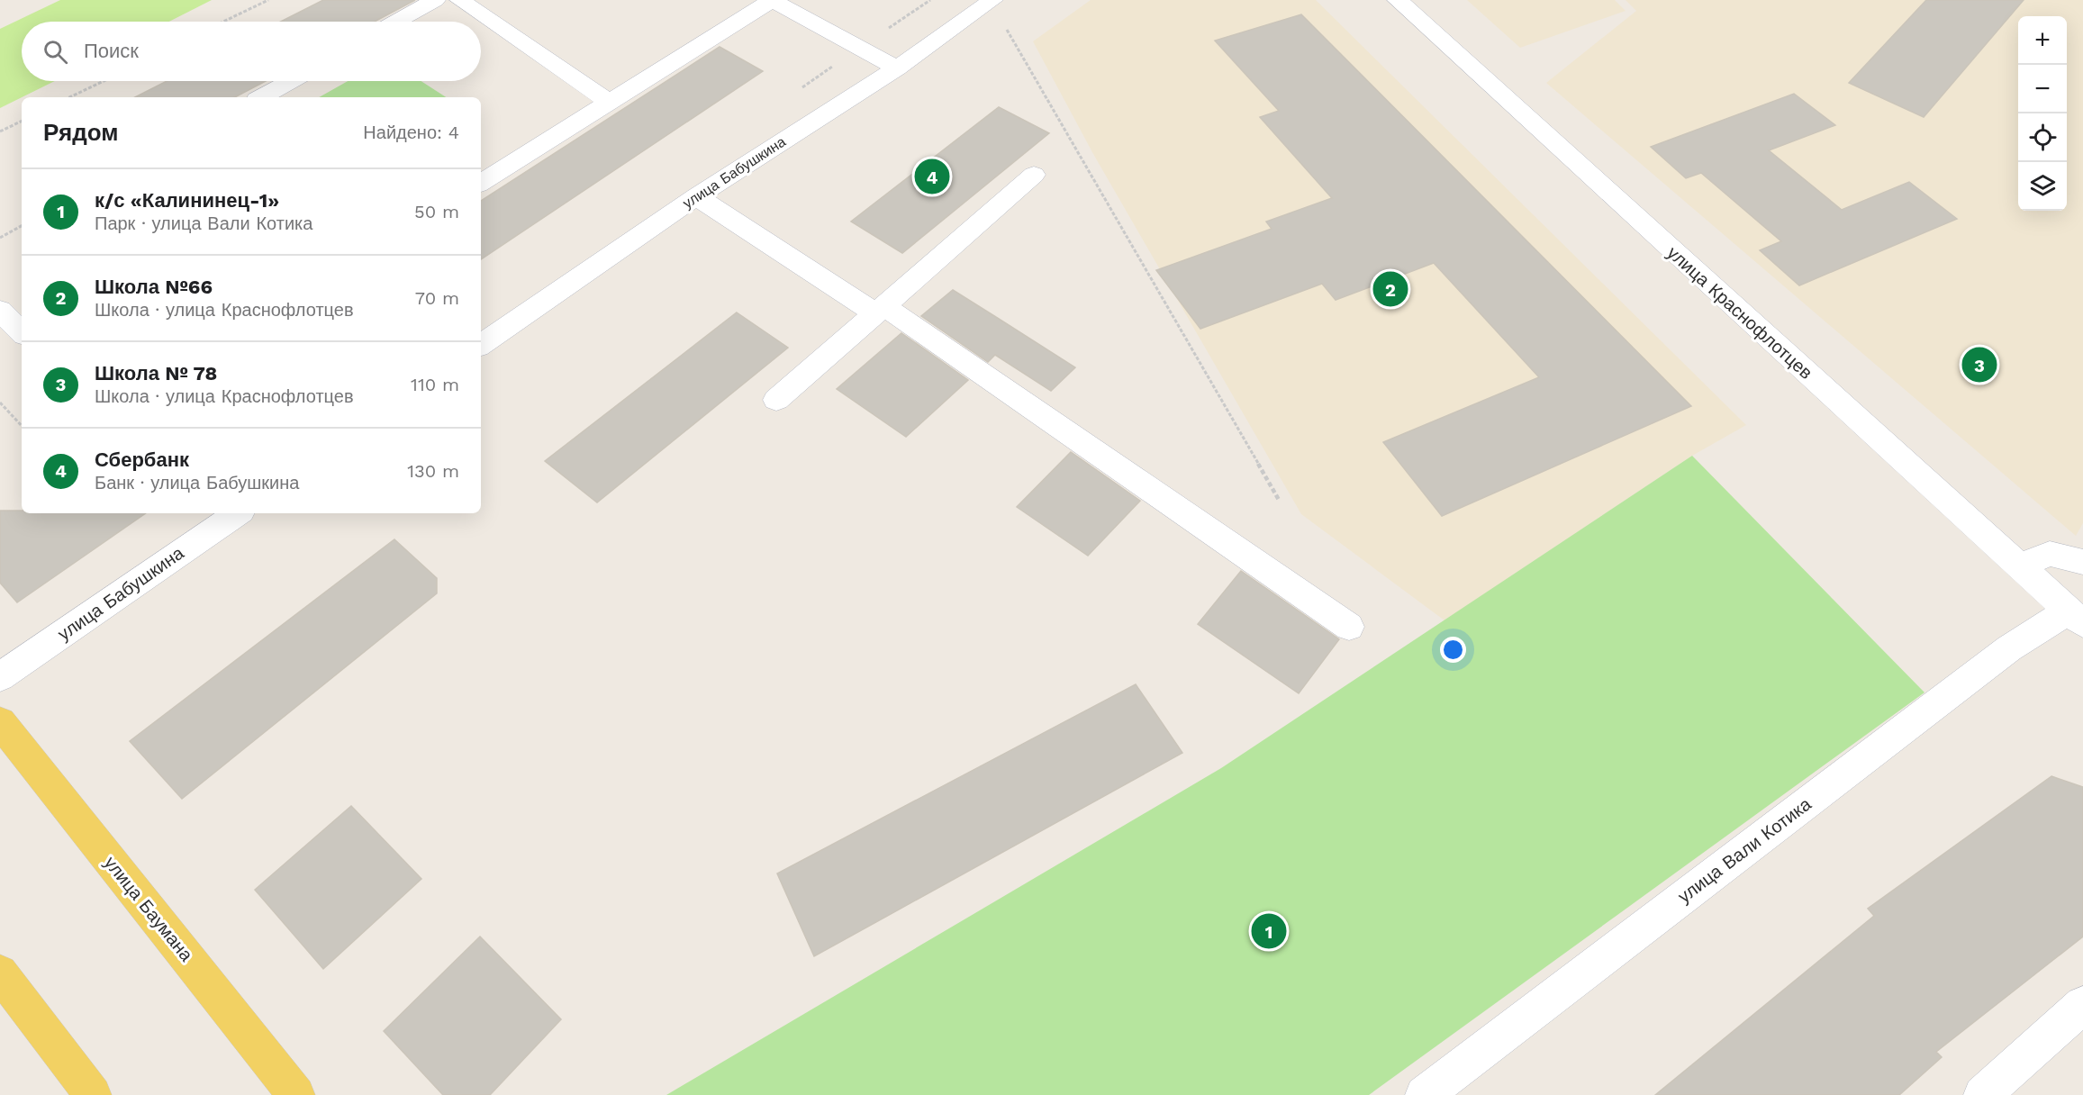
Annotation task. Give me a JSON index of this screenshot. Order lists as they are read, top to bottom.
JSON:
{
  "streets": {
    "main road": ["улица Баумана"],
    "street": ["улица Бабушкина", "улица Краснофлотцев", "улица Вали Котика"]
  },
  "crossings": [
    ["улица Краснофлотцев", "улица Вали Котика"]
  ],
  "page": {
    "map_buttons": ["+", "−"],
    "search": "Поиск",
    "heading": ["Рядом", "Найдено: 4"],
    "pins": [
      "4",
      "2",
      "3",
      "1"
    ],
    "list": [
      {
        "mark": "1",
        "name": "к/с «Калининец-1»",
        "note": "Парк · улица Вали Котика",
        "value": "50 m"
      },
      {
        "mark": "2",
        "name": "Школа №66",
        "note": "Школа · улица Краснофлотцев",
        "value": "70 m"
      },
      {
        "mark": "3",
        "name": "Школа № 78",
        "note": "Школа · улица Краснофлотцев",
        "value": "110 m"
      },
      {
        "mark": "4",
        "name": "Сбербанк",
        "note": "Банк · улица Бабушкина",
        "value": "130 m"
      }
    ]
  }
}
